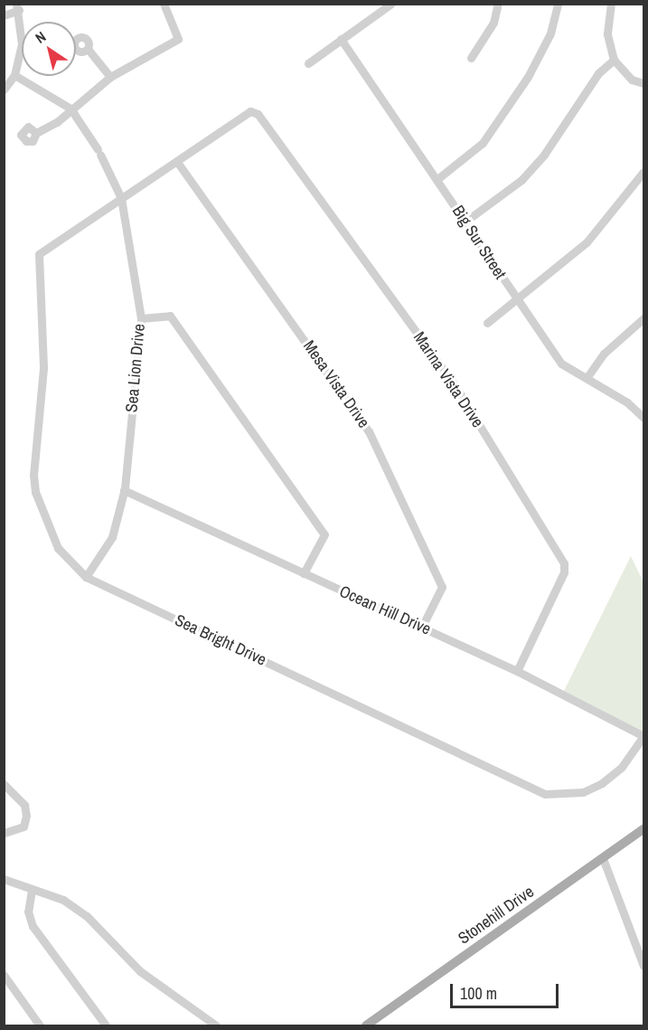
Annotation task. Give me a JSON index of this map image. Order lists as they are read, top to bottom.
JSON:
{
  "streets": {
    "main road": ["Stonehill Drive"],
    "street": [
      "Big Sur Street",
      "Sea Lion Drive",
      "Marina Vista Drive",
      "Mesa Vista Drive",
      "Ocean Hill Drive",
      "Sea Bright Drive"
    ]
  },
  "crossings": [
    ["Sea Lion Drive", "Ocean Hill Drive"],
    ["Sea Lion Drive", "Sea Bright Drive"],
    ["Marina Vista Drive", "Mesa Vista Drive"],
    ["Marina Vista Drive", "Ocean Hill Drive"],
    ["Mesa Vista Drive", "Ocean Hill Drive"],
    ["Ocean Hill Drive", "Sea Bright Drive"]
  ],
  "scale_bar": "100 m",
  "north": "top left"
}
